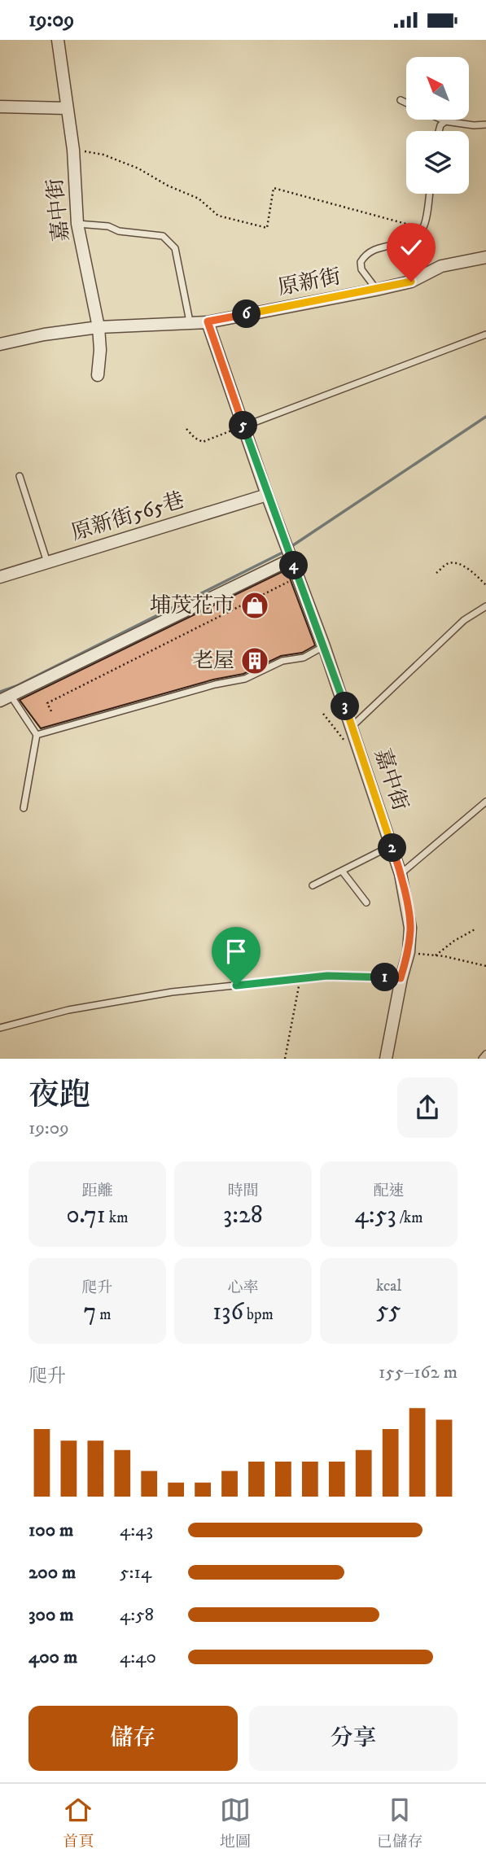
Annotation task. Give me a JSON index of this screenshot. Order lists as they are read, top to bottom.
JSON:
{
  "streets": {
    "street": ["嘉中街", "原新街", "原新街565巷"]
  },
  "crossings": [
    ["嘉中街", "原新街"],
    ["嘉中街", "原新街565巷"]
  ],
  "places": {
    "shop": ["埔茂花市"],
    "building": ["老屋"]
  },
  "north": "top left",
  "page": {
    "status": "19:09",
    "pins": [
      "6",
      "5",
      "4",
      "3",
      "2",
      "1"
    ],
    "heading": ["夜跑", "19:09"],
    "stats": [
      ["距離", "0.71 km"],
      ["時間", "3:28"],
      ["配速", "4:53 /km"],
      ["爬升", "7 m"],
      ["心率", "136 bpm"],
      ["kcal", "55"]
    ],
    "chart": ["爬升", "155–162 m"],
    "list": [
      {
        "name": "100 m",
        "note": "4:43"
      },
      {
        "name": "200 m",
        "note": "5:14"
      },
      {
        "name": "300 m",
        "note": "4:58"
      },
      {
        "name": "400 m",
        "note": "4:40"
      }
    ],
    "buttons": ["儲存", "分享"],
    "tabs": ["首頁", "地圖", "已儲存"]
  }
}
